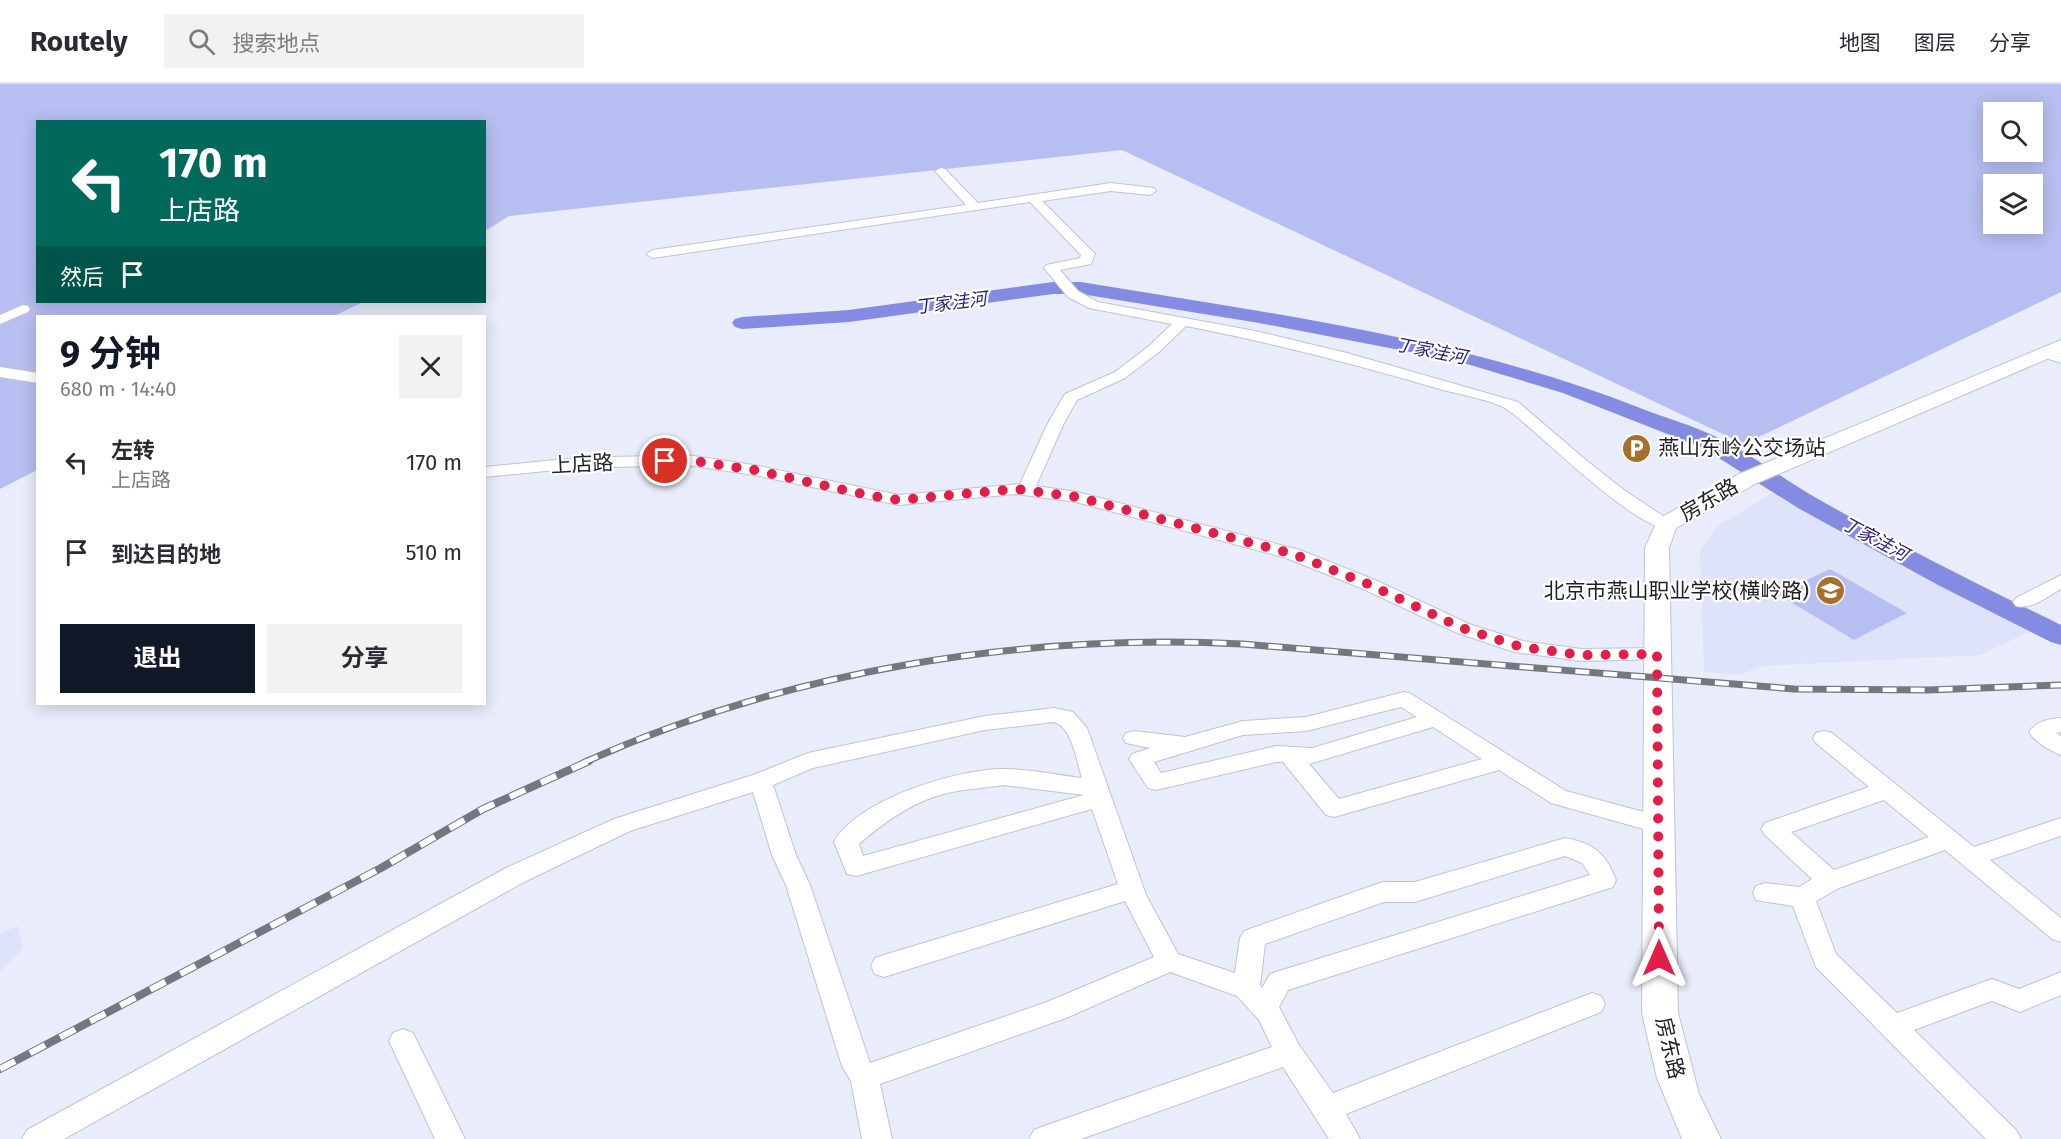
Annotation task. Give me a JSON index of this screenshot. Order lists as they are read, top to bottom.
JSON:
{
  "streets": {
    "main road": ["房东路"],
    "street": ["上店路"]
  },
  "crossings": [
    ["上店路", "房东路"]
  ],
  "water": ["丁家洼河"],
  "places": {
    "parking": ["燕山东岭公交场站"],
    "school or university": ["北京市燕山职业学校(横岭路)"]
  },
  "page": {
    "header": "Routely",
    "search": "搜索地点",
    "nav": ["地图", "图层", "分享"],
    "turn": ["170 m", "上店路"],
    "then": "然后",
    "heading": ["9 分钟", "680 m · 14:40"],
    "list": [
      {
        "name": "左转",
        "note": "上店路",
        "value": "170 m"
      },
      {
        "name": "到达目的地",
        "value": "510 m"
      }
    ],
    "buttons": ["退出", "分享"]
  }
}
